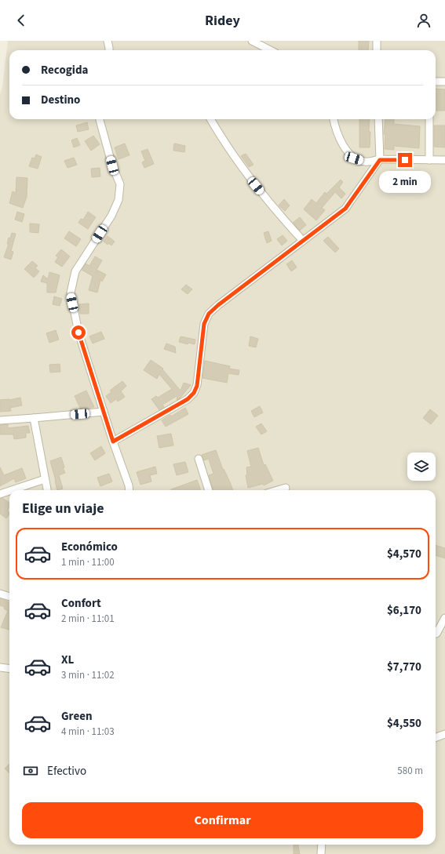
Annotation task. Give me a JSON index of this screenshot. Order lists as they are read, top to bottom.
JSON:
{
  "page": {
    "header": "Ridey",
    "banner": ["Recogida", "Destino"],
    "bubble": "2 min",
    "heading": "Elige un viaje",
    "list": [
      {
        "name": "Económico",
        "note": "1 min · 11:00",
        "value": "$4,570"
      },
      {
        "name": "Confort",
        "note": "2 min · 11:01",
        "value": "$6,170"
      },
      {
        "name": "XL",
        "note": "3 min · 11:02",
        "value": "$7,770"
      },
      {
        "name": "Green",
        "note": "4 min · 11:03",
        "value": "$4,550"
      }
    ],
    "pay": ["Efectivo", "580 m"],
    "buttons": "Confirmar"
  }
}
